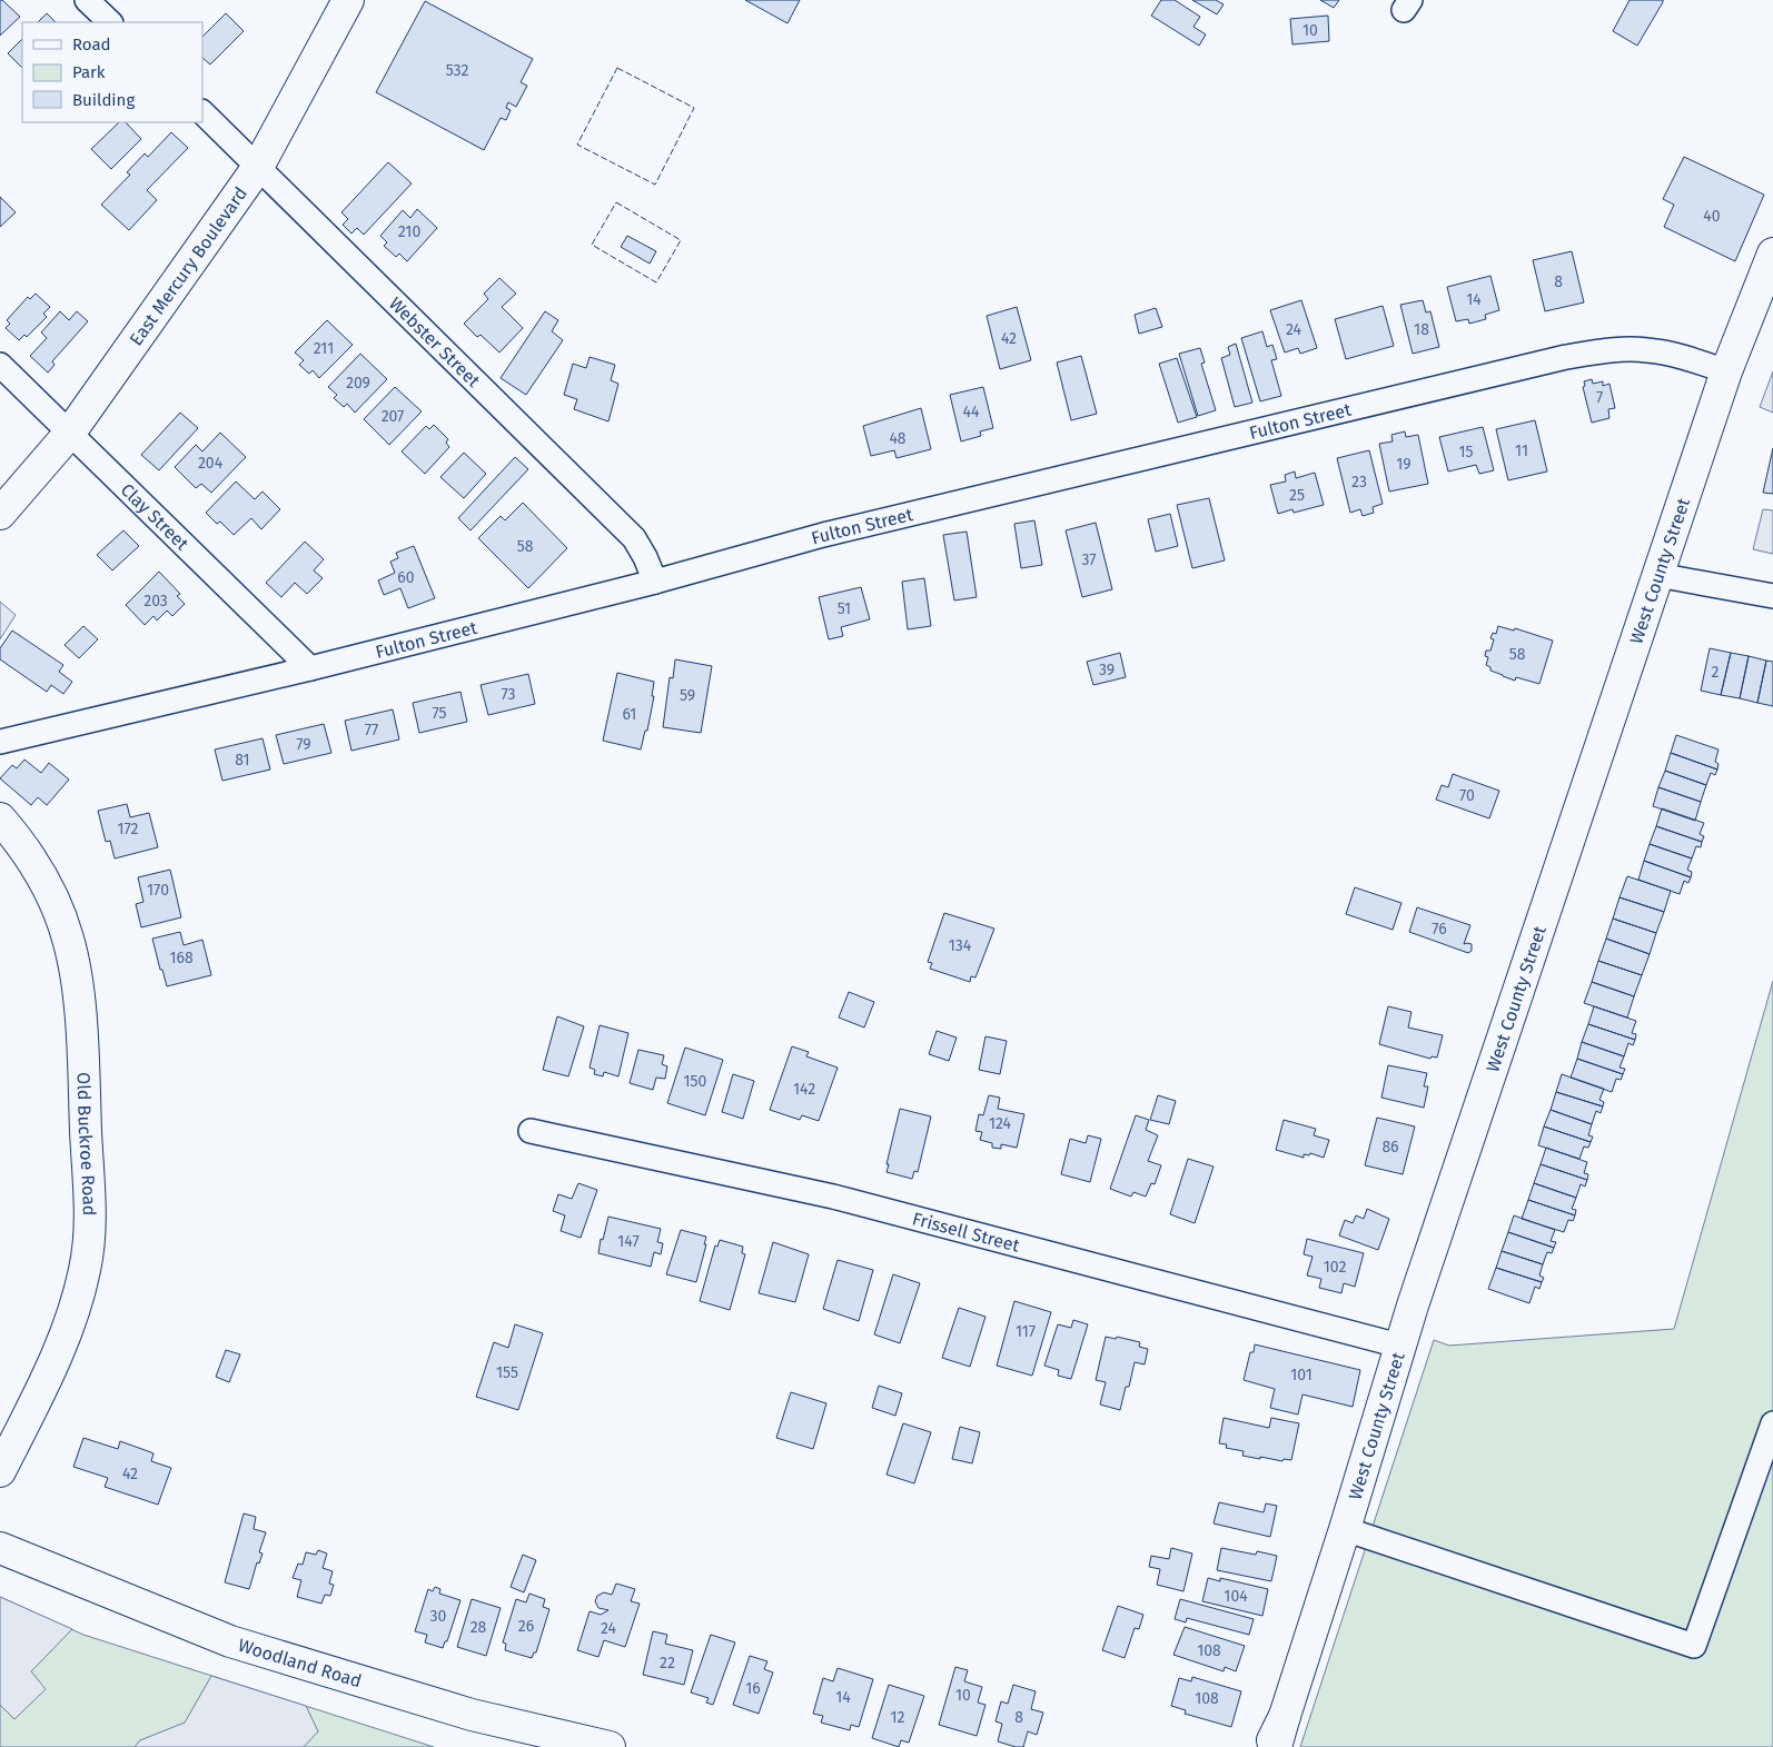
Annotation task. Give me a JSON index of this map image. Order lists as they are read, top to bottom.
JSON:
{
  "streets": {
    "main road": [
      "East Mercury Boulevard",
      "West County Street",
      "Old Buckroe Road",
      "Woodland Road"
    ],
    "street": [
      "Webster Street",
      "Fulton Street",
      "Clay Street",
      "Frissell Street"
    ]
  },
  "crossings": [
    ["East Mercury Boulevard", "Webster Street"],
    ["East Mercury Boulevard", "Clay Street"],
    ["Webster Street", "Fulton Street"],
    ["Fulton Street", "Clay Street"],
    ["Fulton Street", "West County Street"],
    ["West County Street", "Frissell Street"]
  ],
  "house_numbers": [
    "10",
    "532",
    "40",
    "210",
    "8",
    "14",
    "24",
    "18",
    "42",
    "211",
    "209",
    "7",
    "44",
    "207",
    "48",
    "11",
    "15",
    "204",
    "19",
    "23",
    "25",
    "58",
    "37",
    "60",
    "203",
    "51",
    "58",
    "39",
    "2",
    "73",
    "59",
    "75",
    "61",
    "77",
    "79",
    "81",
    "70",
    "172",
    "170",
    "76",
    "134",
    "168",
    "150",
    "142",
    "124",
    "86",
    "147",
    "102",
    "117",
    "155",
    "101",
    "42",
    "104",
    "30",
    "26",
    "28",
    "24",
    "108",
    "22",
    "16",
    "10",
    "14",
    "108",
    "12",
    "8"
  ],
  "legend": ["Road", "Park", "Building"]
}
